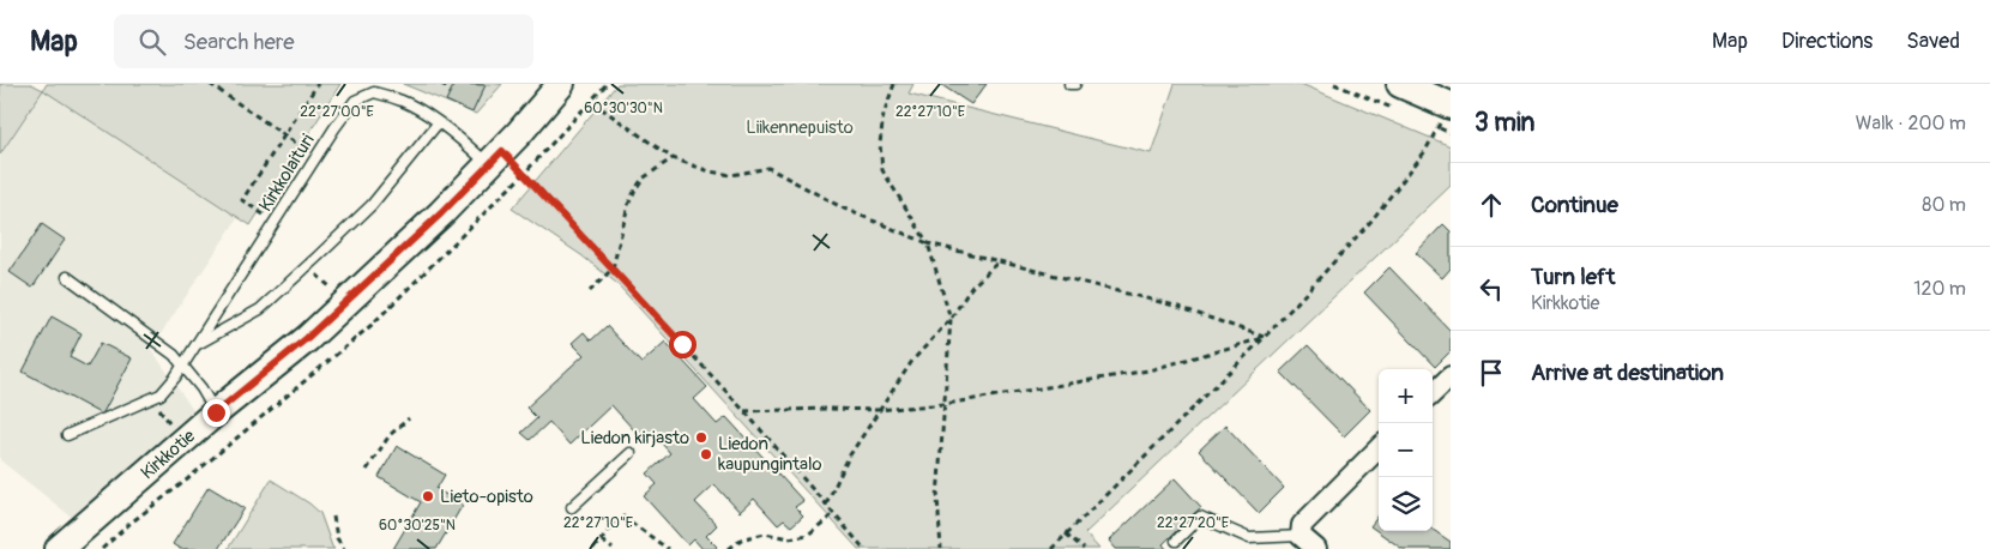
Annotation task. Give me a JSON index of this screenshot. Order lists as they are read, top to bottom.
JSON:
{
  "streets": {
    "street": ["Kirkkotie"],
    "lane": ["Kirkkolaituri"]
  },
  "crossings": [
    ["Kirkkolaituri", "Kirkkotie"]
  ],
  "parks": ["Liikennepuisto"],
  "places": ["Liedon kirjasto", "Liedon kaupungintalo", "Lieto-opisto"],
  "page": {
    "header": "Map",
    "search": "Search here",
    "nav": ["Map", "Directions", "Saved"],
    "heading": ["3 min", "Walk · 200 m"],
    "list": [
      ["Continue", "80 m"],
      ["Turn left", "Kirkkotie", "120 m"],
      "Arrive at destination"
    ],
    "map_buttons": ["+", "−"]
  },
  "coordinates": [
    "60°30'30\"N",
    "22°27'00\"E",
    "22°27'10\"E",
    "22°27'20\"E",
    "60°30'25\"N"
  ]
}
